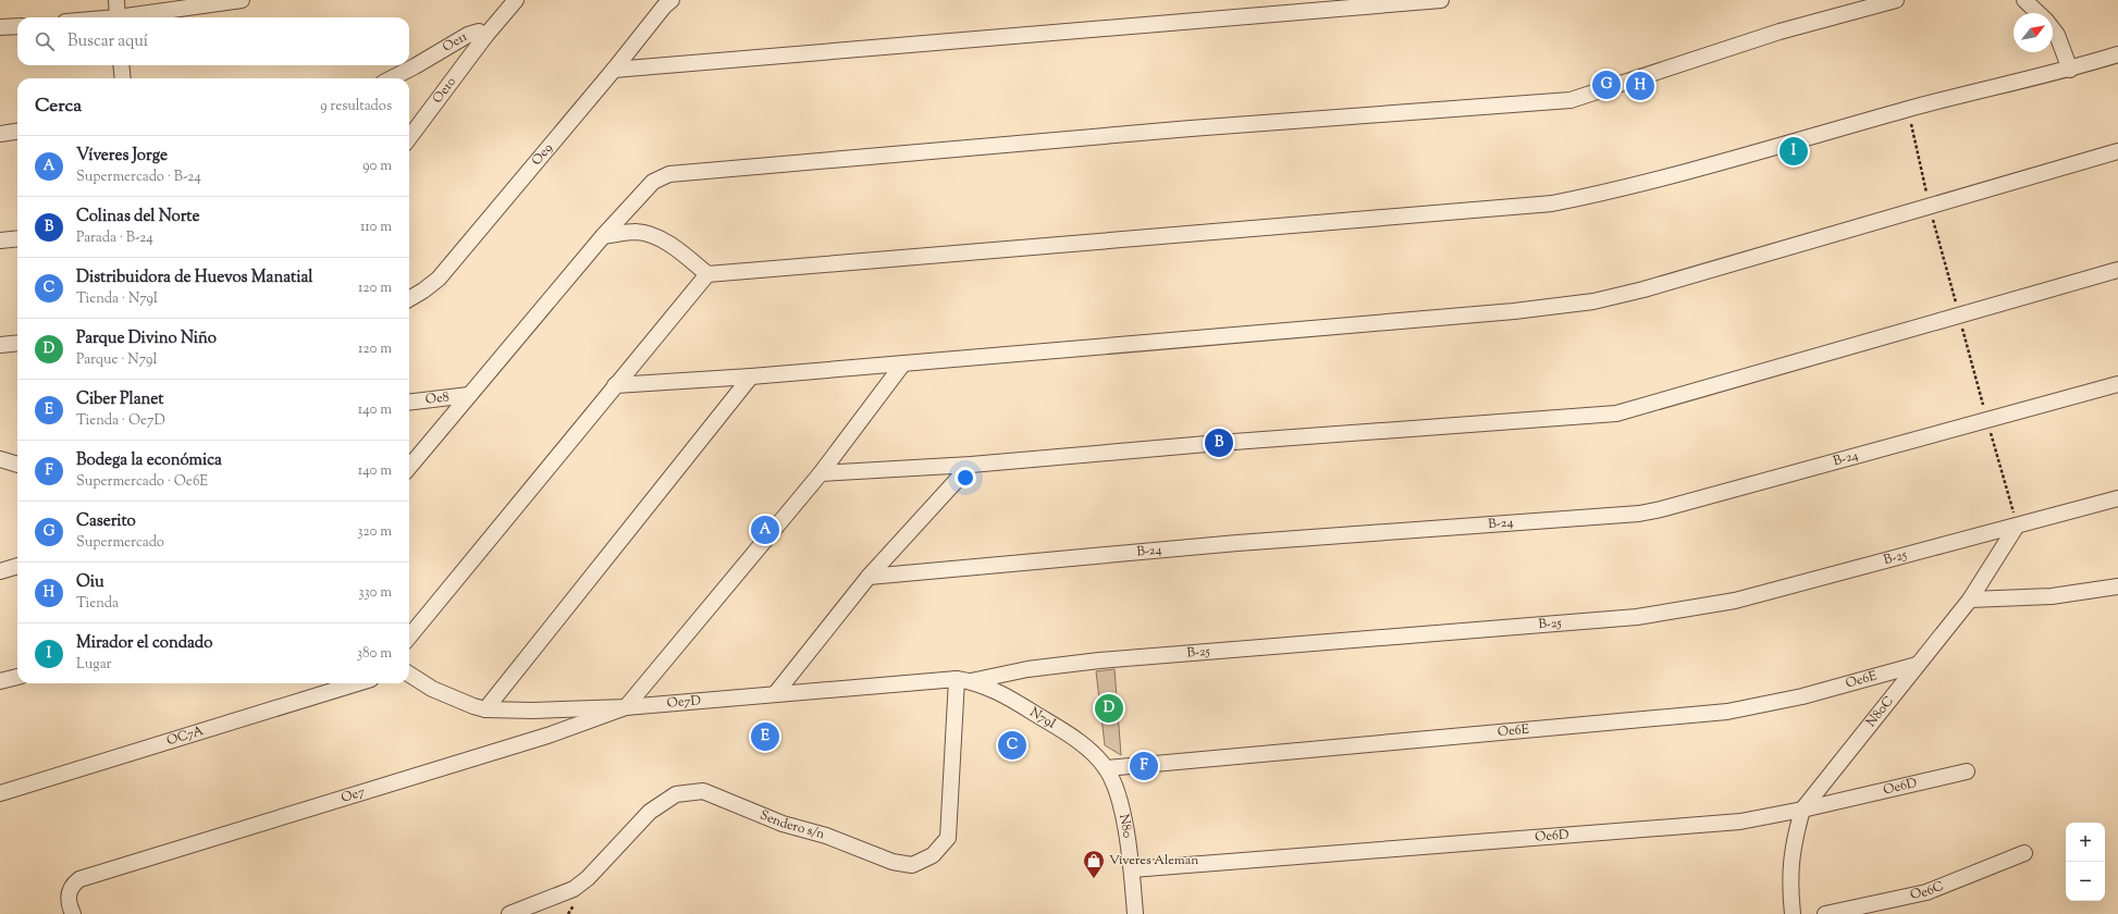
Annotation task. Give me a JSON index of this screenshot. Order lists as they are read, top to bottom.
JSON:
{
  "streets": {
    "street": [
      "Oe11",
      "Oe10",
      "Oe9",
      "Oe8",
      "B-24",
      "B-25",
      "Oe6E",
      "Oe7D",
      "N80C",
      "N79I",
      "OC7A",
      "Oe6D",
      "Oe7",
      "Sendero s/n",
      "N80",
      "Oe6C"
    ]
  },
  "crossings": [
    ["Oe11", "Oe10"],
    ["B-25", "Oe7D"],
    ["B-25", "N80C"],
    ["B-25", "N79I"],
    ["B-25", "Sendero s/n"],
    ["Oe6E", "N80C"],
    ["Oe6E", "N79I"],
    ["Oe6E", "N80"],
    ["Oe7D", "N79I"],
    ["Oe7D", "Oe7"],
    ["Oe7D", "Sendero s/n"],
    ["N80C", "Oe6D"],
    ["N79I", "Sendero s/n"],
    ["N79I", "N80"],
    ["Oe6D", "N80"]
  ],
  "places": {
    "shop": ["Viveres Aleman"]
  },
  "north": "top right",
  "page": {
    "search": "Buscar aquí",
    "pins": [
      "G",
      "H",
      "I",
      "B",
      "A",
      "D",
      "E",
      "C",
      "F"
    ],
    "heading": ["Cerca", "9 resultados"],
    "list": [
      {
        "mark": "A",
        "name": "Víveres Jorge",
        "note": "Supermercado · B-24",
        "value": "90 m"
      },
      {
        "mark": "B",
        "name": "Colinas del Norte",
        "note": "Parada · B-24",
        "value": "110 m"
      },
      {
        "mark": "C",
        "name": "Distribuidora de Huevos Manatial",
        "note": "Tienda · N79I",
        "value": "120 m"
      },
      {
        "mark": "D",
        "name": "Parque Divino Niño",
        "note": "Parque · N79I",
        "value": "120 m"
      },
      {
        "mark": "E",
        "name": "Ciber Planet",
        "note": "Tienda · Oe7D",
        "value": "140 m"
      },
      {
        "mark": "F",
        "name": "Bodega la económica",
        "note": "Supermercado · Oe6E",
        "value": "140 m"
      },
      {
        "mark": "G",
        "name": "Caserito",
        "note": "Supermercado",
        "value": "320 m"
      },
      {
        "mark": "H",
        "name": "Oiu",
        "note": "Tienda",
        "value": "330 m"
      },
      {
        "mark": "I",
        "name": "Mirador el condado",
        "note": "Lugar",
        "value": "380 m"
      }
    ],
    "map_buttons": ["+", "−"]
  }
}
